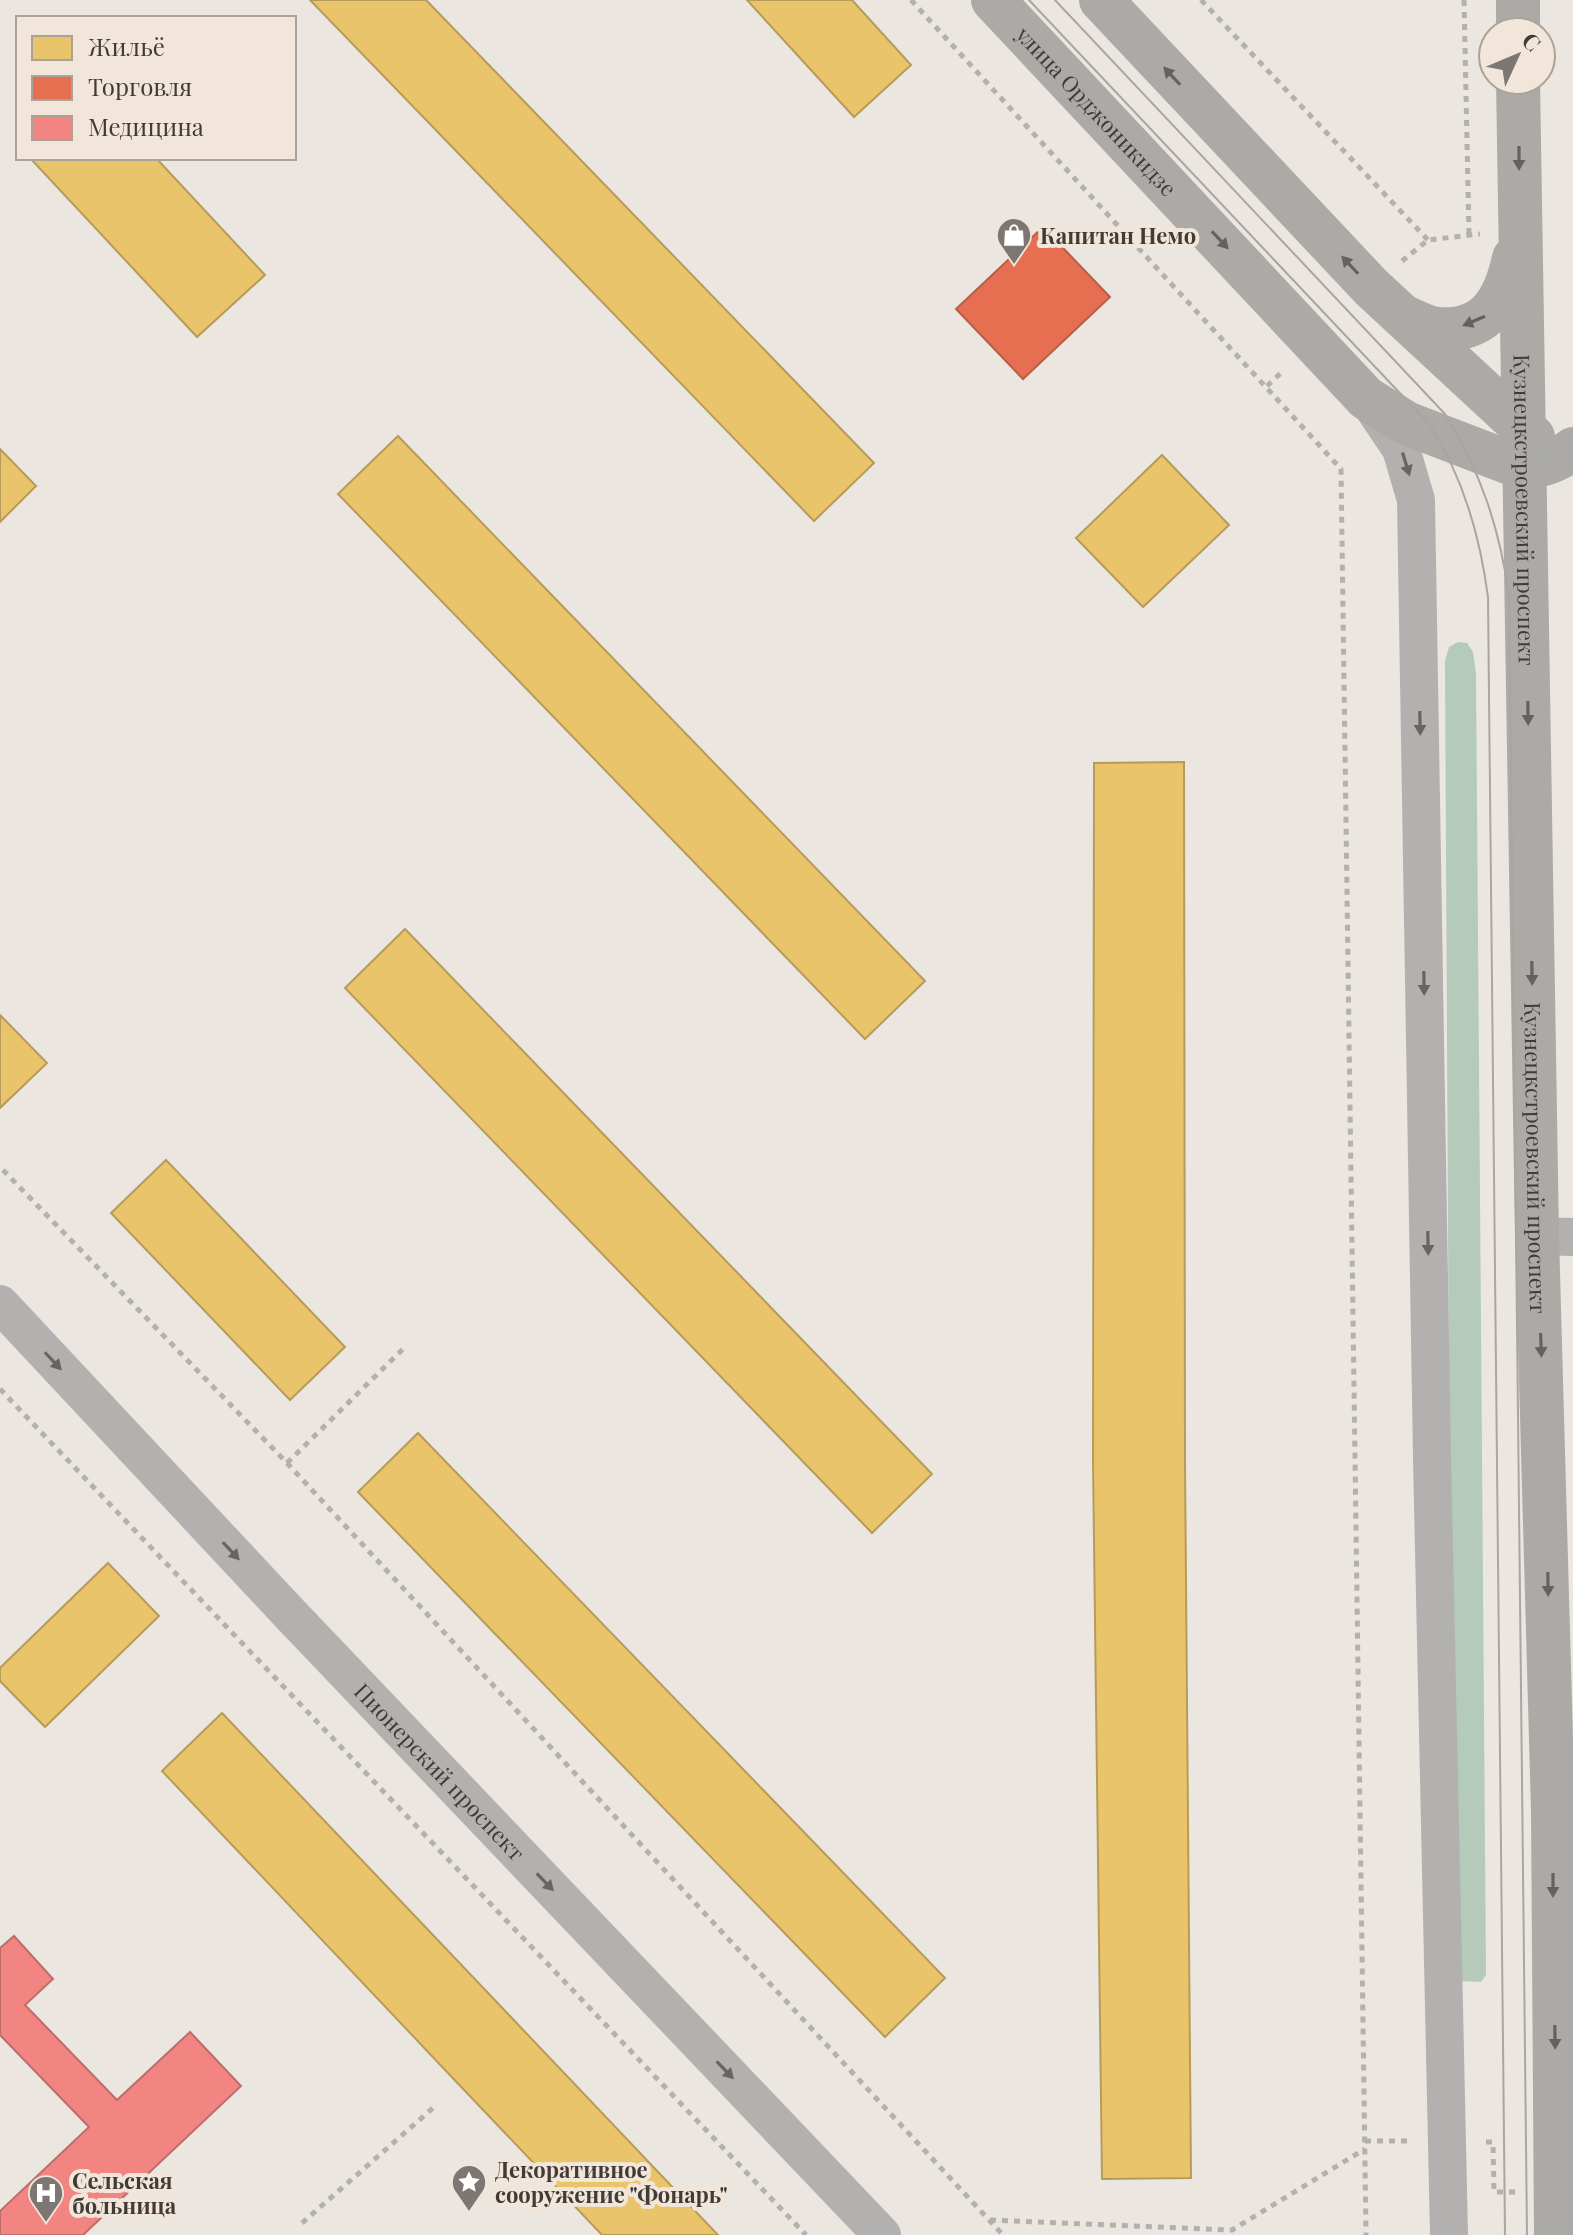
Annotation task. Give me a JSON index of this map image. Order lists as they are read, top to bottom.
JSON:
{
  "streets": {
    "main road": ["улица Орджоникидзе", "Кузнецкстроевский проспект"],
    "street": ["Пионерский проспект"]
  },
  "crossings": [
    ["улица Орджоникидзе", "Кузнецкстроевский проспект"]
  ],
  "one_way": ["Кузнецкстроевский проспект", "Пионерский проспект"],
  "places": {
    "shop": ["Капитан Немо"],
    "place": ["Декоративное сооружение \"Фонарь\""],
    "hospital": ["Сельская больница"]
  },
  "legend": ["Жильё", "Торговля", "Медицина"],
  "north": "top right"
}
